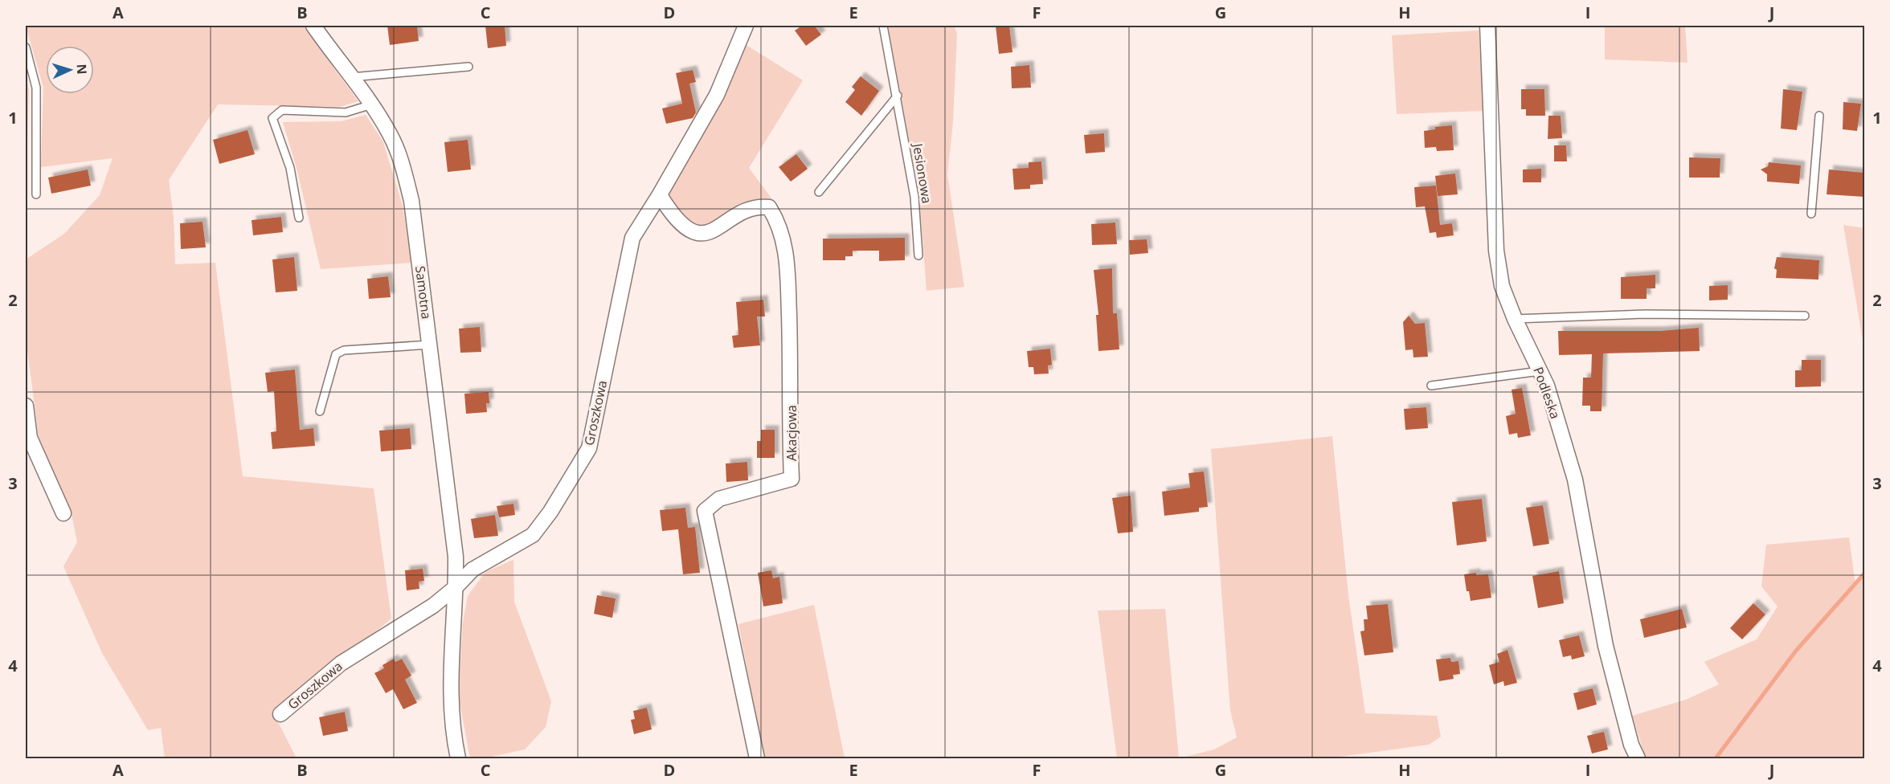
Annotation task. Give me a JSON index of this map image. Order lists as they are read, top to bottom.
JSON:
{
  "streets": {
    "street": [
      "Samotna",
      "Podleska",
      "Groszkowa",
      "Akacjowa"
    ],
    "lane": ["Jesionowa"]
  },
  "crossings": [
    ["Samotna", "Groszkowa"],
    ["Groszkowa", "Akacjowa"]
  ],
  "north": "right",
  "grid": {
    "columns": [
      "A",
      "B",
      "C",
      "D",
      "E",
      "F",
      "G",
      "H",
      "I",
      "J"
    ],
    "rows": [
      "1",
      "2",
      "3",
      "4"
    ]
  }
}
